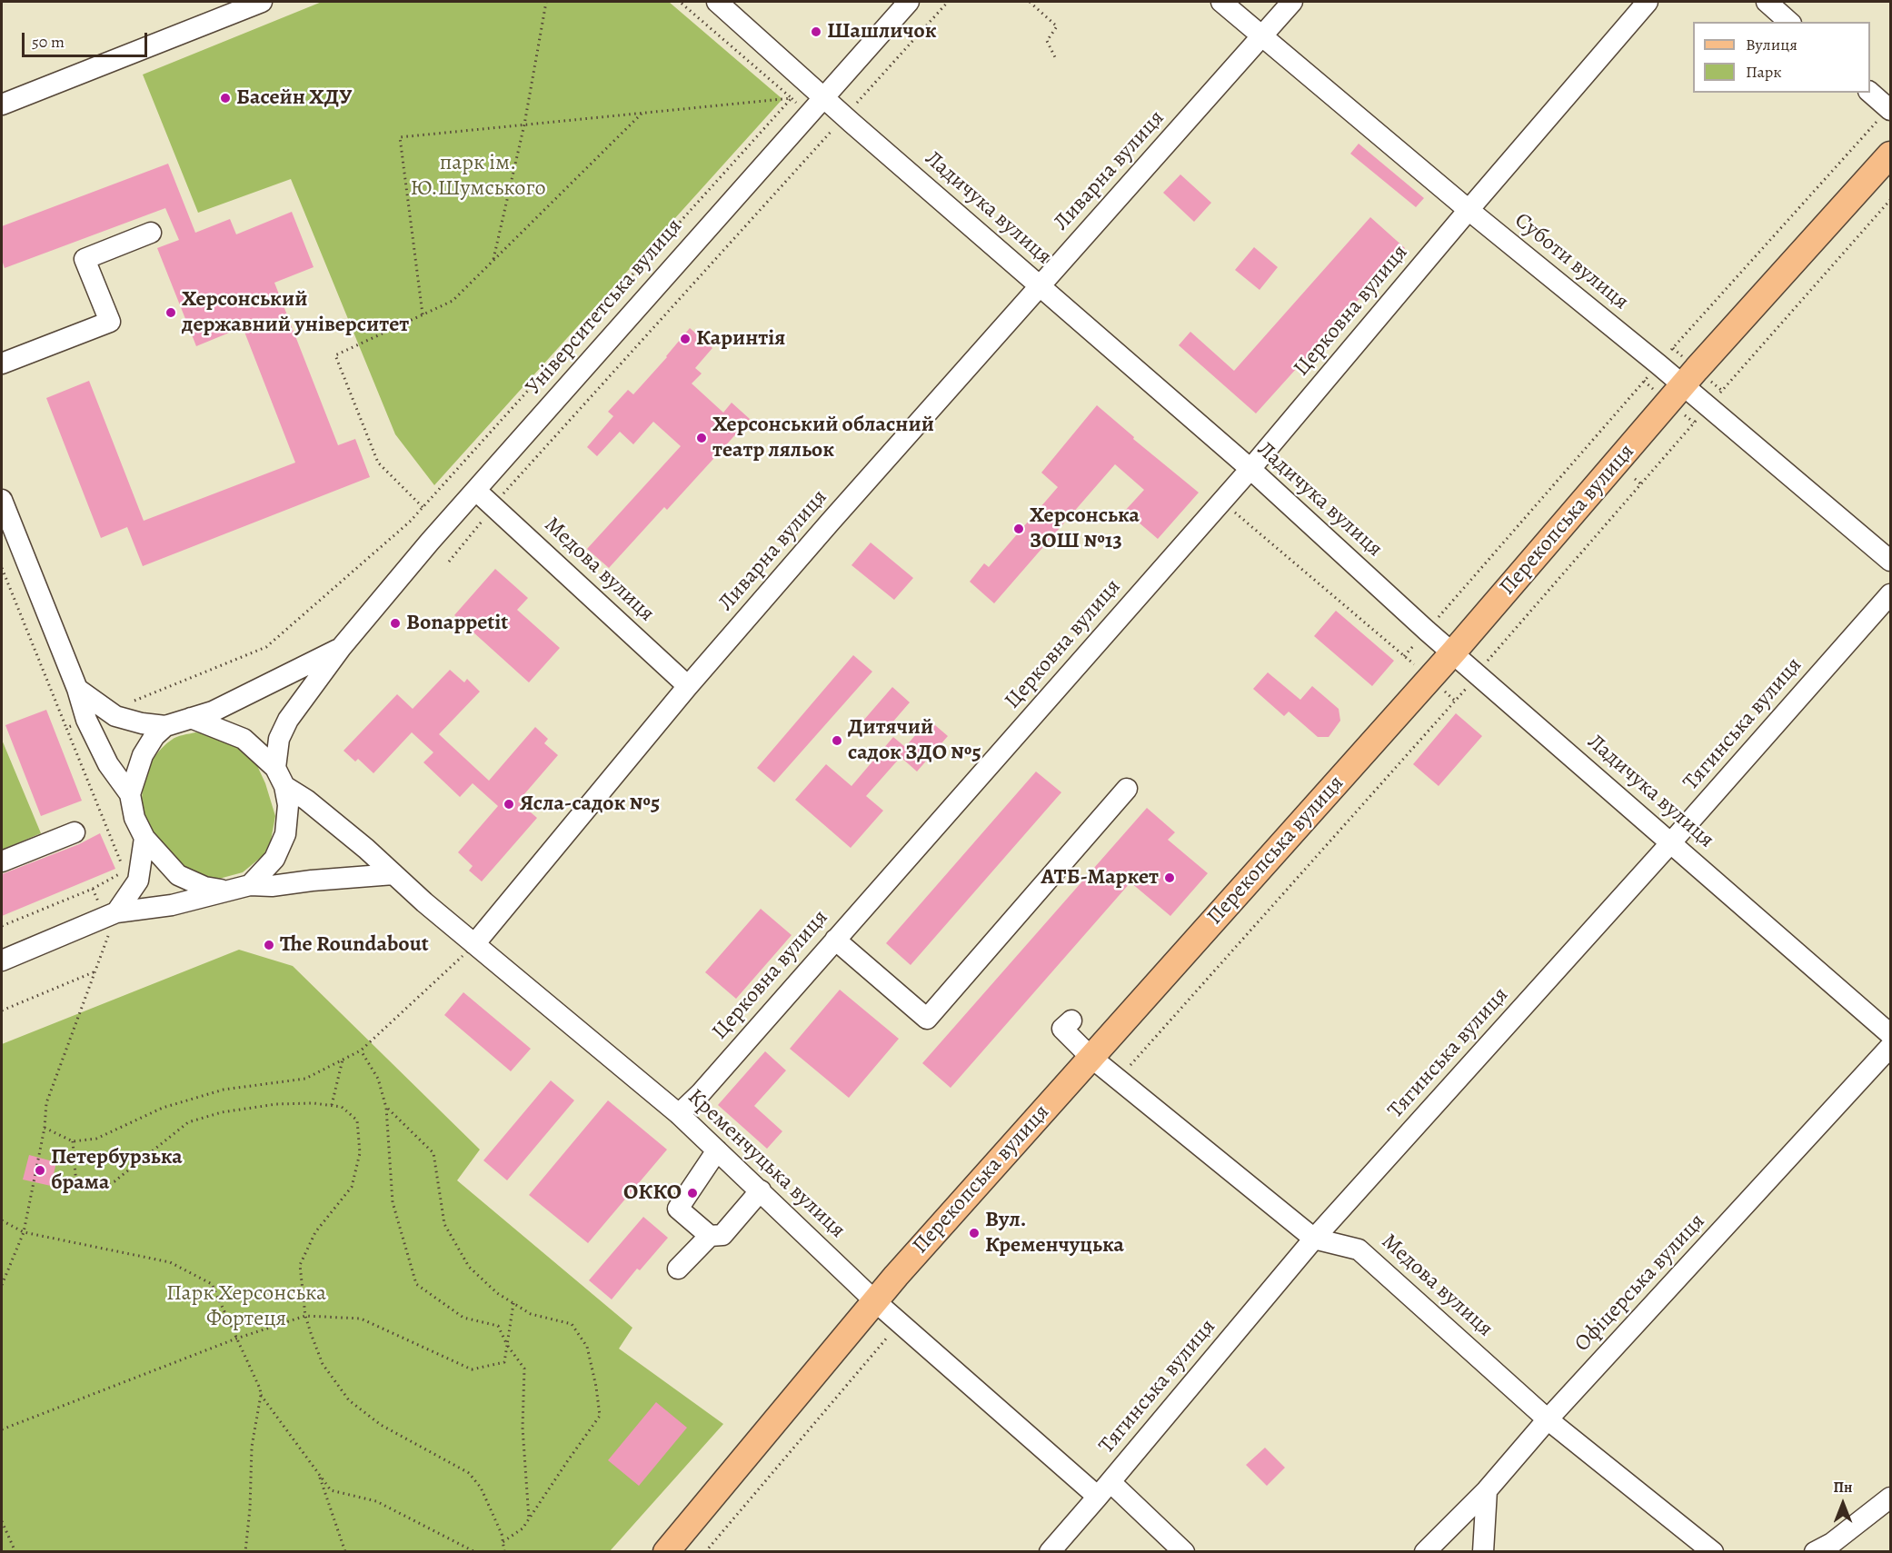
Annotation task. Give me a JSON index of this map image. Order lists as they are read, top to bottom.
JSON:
{
  "streets": {
    "main road": ["Перекопська вулиця"],
    "street": [
      "Ливарна вулиця",
      "Ладичука вулиця",
      "Суботи вулиця",
      "Університетська вулиця",
      "Церковна вулиця",
      "Медова вулиця",
      "Тягинська вулиця",
      "Кременчуцька вулиця",
      "Офіцерська вулиця"
    ]
  },
  "crossings": [
    ["Ливарна вулиця", "Ладичука вулиця"],
    ["Ливарна вулиця", "Суботи вулиця"],
    ["Ливарна вулиця", "Медова вулиця"],
    ["Ливарна вулиця", "Кременчуцька вулиця"],
    ["Ладичука вулиця", "Університетська вулиця"],
    ["Ладичука вулиця", "Церковна вулиця"],
    ["Ладичука вулиця", "Перекопська вулиця"],
    ["Ладичука вулиця", "Тягинська вулиця"],
    ["Суботи вулиця", "Церковна вулиця"],
    ["Суботи вулиця", "Перекопська вулиця"],
    ["Університетська вулиця", "Медова вулиця"],
    ["Університетська вулиця", "Кременчуцька вулиця"],
    ["Церковна вулиця", "Кременчуцька вулиця"],
    ["Перекопська вулиця", "Медова вулиця"],
    ["Перекопська вулиця", "Кременчуцька вулиця"],
    ["Медова вулиця", "Тягинська вулиця"],
    ["Медова вулиця", "Офіцерська вулиця"],
    ["Тягинська вулиця", "Кременчуцька вулиця"]
  ],
  "parks": ["парк ім. Ю.Шумського", "Парк Херсонська Фортеця"],
  "places": [
    "Шашличок",
    "Басейн ХДУ",
    "Херсонський державний університет",
    "Каринтія",
    "Херсонський обласний театр ляльок",
    "Херсонська ЗОШ №13",
    "Bonappetit",
    "Дитячий садок ЗДО №5",
    "Ясла-садок №5",
    "АТБ-Маркет",
    "The Roundabout",
    "Петербурзька брама",
    "ОККО",
    "Вул. Кременчуцька"
  ],
  "legend": ["Вулиця", "Парк"],
  "scale_bar": "50 m",
  "north": "top"
}
